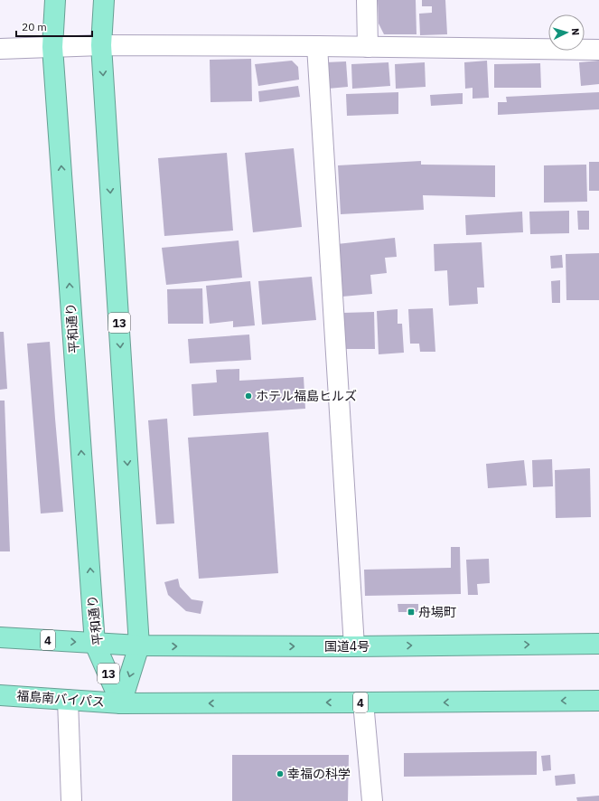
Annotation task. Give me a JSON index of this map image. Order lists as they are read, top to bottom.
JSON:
{
  "streets": {
    "highway": [
      "13",
      "平和通り",
      "4",
      "国道4号",
      "福島南バイパス"
    ]
  },
  "crossings": [
    ["13", "平和通り"],
    ["13", "4"],
    ["13", "国道4号"],
    ["13", "福島南バイパス"],
    ["平和通り", "4"],
    ["平和通り", "国道4号"],
    ["平和通り", "福島南バイパス"],
    ["4", "国道4号"],
    ["4", "福島南バイパス"]
  ],
  "places": {
    "other": ["ホテル福島ヒルズ", "幸福の科学"],
    "transit": ["舟場町"]
  },
  "scale_bar": "20 m",
  "north": "right"
}
